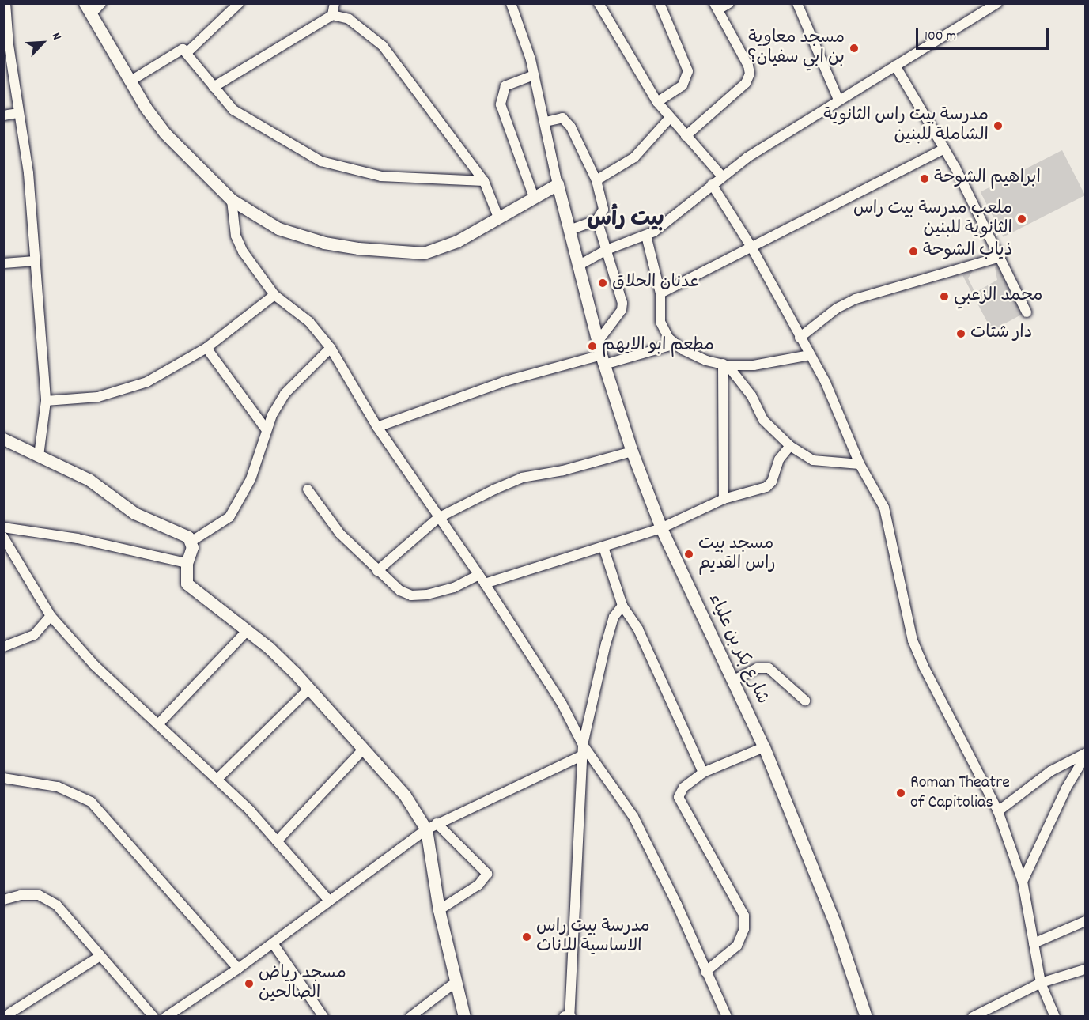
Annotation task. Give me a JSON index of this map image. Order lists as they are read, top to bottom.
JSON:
{
  "streets": {
    "street": ["شارع بكر بن علياء"]
  },
  "districts": ["بيت رأس"],
  "places": [
    "مسجد معاوية بن ابي سفيان؟",
    "مدرسة بيت راس الثانوية الشاملة للبنين",
    "ابراهيم الشوحة",
    "ملعب مدرسة بيت راس الثانوية للبنين",
    "ذياب الشوحة",
    "عدنان الحلاق",
    "محمد الزعبي",
    "دار شتات",
    "مطعم ابو الايهم",
    "مسجد بيت راس القديم",
    "Roman Theatre of Capitolias",
    "مدرسة بيت راس الاساسية للاناث",
    "مسجد رياض الصالحين"
  ],
  "scale_bar": "100 m",
  "north": "top right"
}
